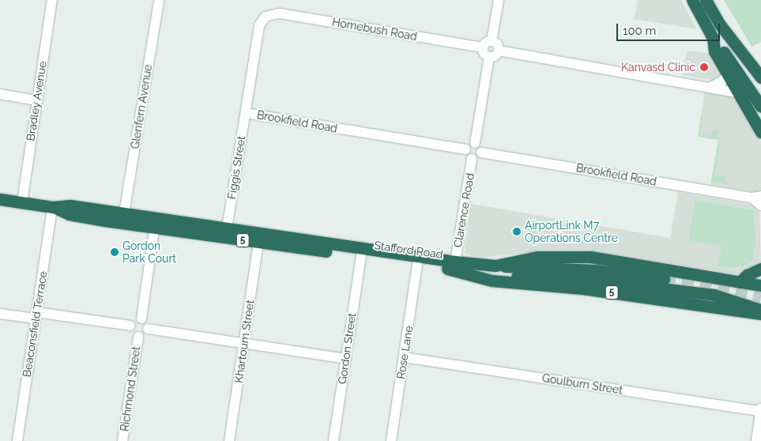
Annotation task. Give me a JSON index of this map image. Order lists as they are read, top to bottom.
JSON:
{
  "streets": {
    "highway": ["5", "Stafford Road"],
    "street": [
      "Homebush Road",
      "Bradley Avenue",
      "Glenfern Avenue",
      "Brookfield Road",
      "Figgis Street",
      "Clarence Road",
      "Beaconsfield Terrace",
      "Khartoum Street",
      "Gordon Street",
      "Rose Lane",
      "Goulburn Street",
      "Richmond Street"
    ]
  },
  "crossings": [
    ["Homebush Road", "Figgis Street"],
    ["Bradley Avenue", "Stafford Road"],
    ["Glenfern Avenue", "Stafford Road"],
    ["Brookfield Road", "Figgis Street"],
    ["Brookfield Road", "Clarence Road"],
    ["Figgis Street", "Stafford Road"],
    ["Clarence Road", "Stafford Road"],
    ["Stafford Road", "Beaconsfield Terrace"],
    ["Stafford Road", "Khartoum Street"],
    ["Stafford Road", "Gordon Street"],
    ["Stafford Road", "Rose Lane"],
    ["Rose Lane", "Goulburn Street"]
  ],
  "places": ["Kanvasd Clinic", "AirportLink M7 Operations Centre", "Gordon Park Court"],
  "scale_bar": "100 m"
}
